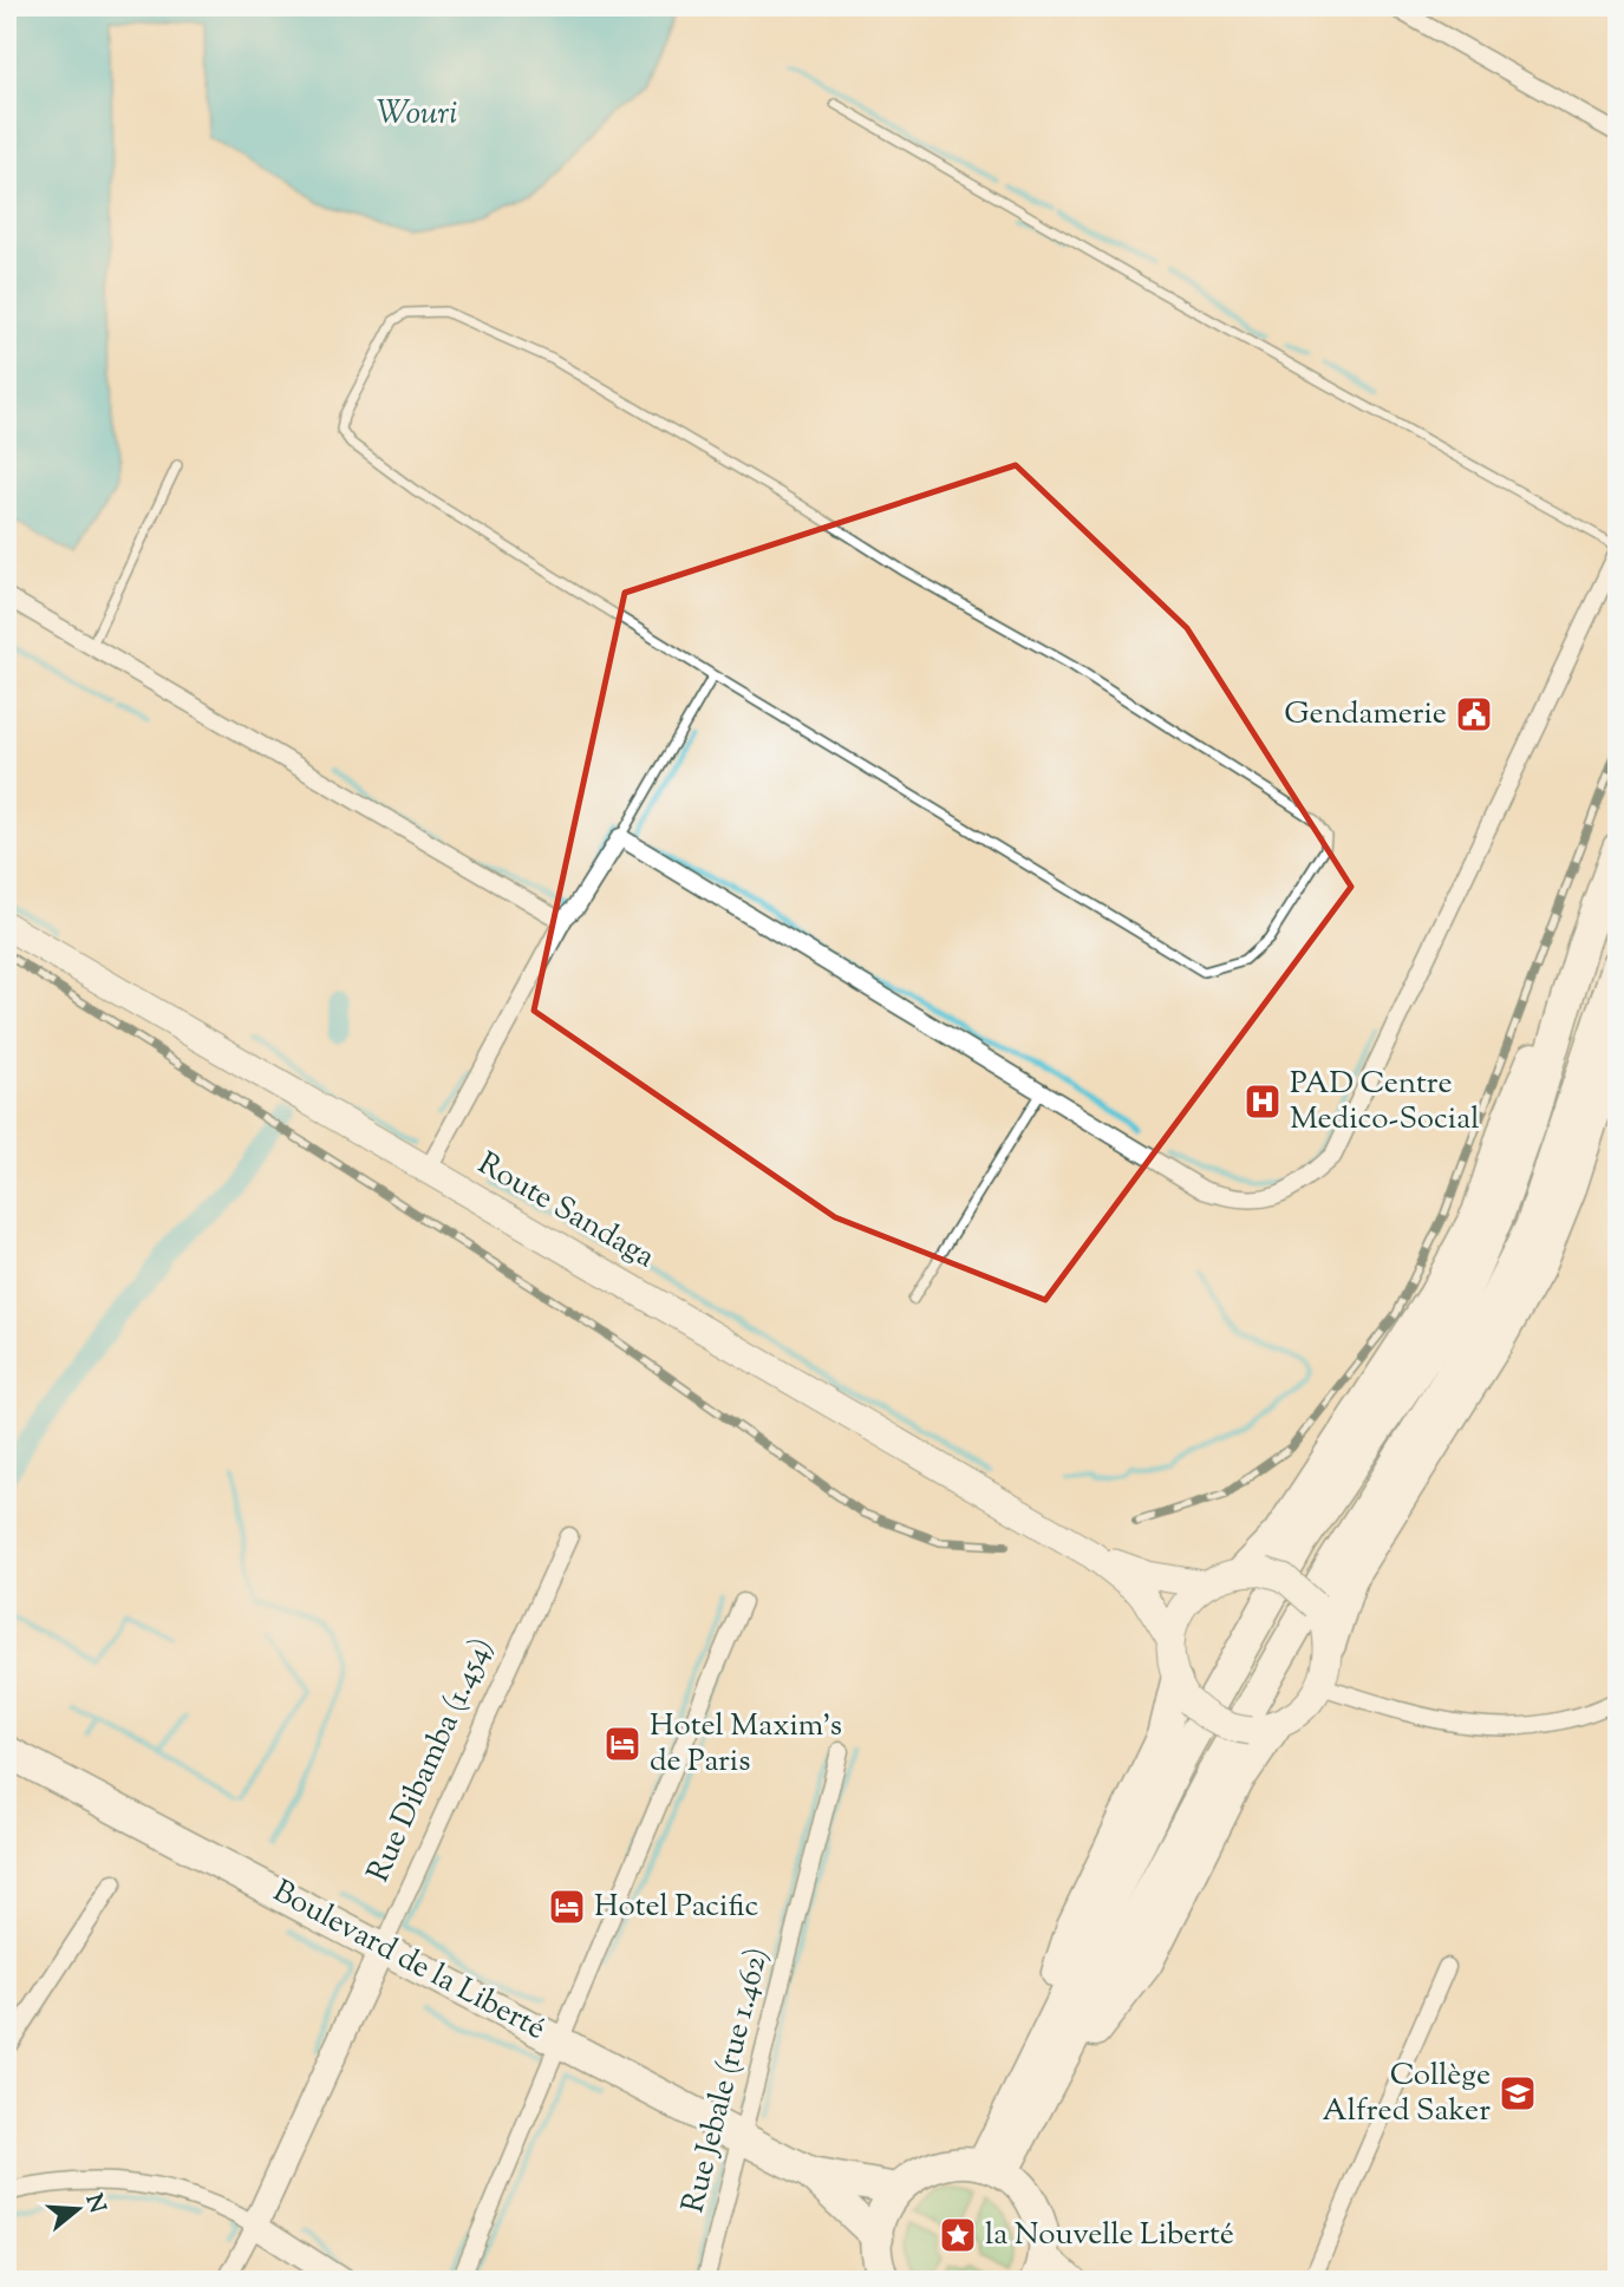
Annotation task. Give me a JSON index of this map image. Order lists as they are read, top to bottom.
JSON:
{
  "streets": {
    "highway": ["Boulevard de la Liberté"],
    "main road": ["Route Sandaga"],
    "street": ["Rue Dibamba (1.454)", "Rue Jebale (rue 1.462)"]
  },
  "crossings": [
    ["Rue Dibamba (1.454)", "Boulevard de la Liberté"],
    ["Boulevard de la Liberté", "Rue Jebale (rue 1.462)"]
  ],
  "water": ["Wouri"],
  "places": {
    "public building": ["Gendamerie"],
    "hospital": ["PAD Centre Medico-Social"],
    "hotel": ["Hotel Maxim's de Paris", "Hotel Pacific"],
    "school or university": ["Collège Alfred Saker"],
    "place": ["la Nouvelle Liberté"]
  },
  "north": "right"
}
